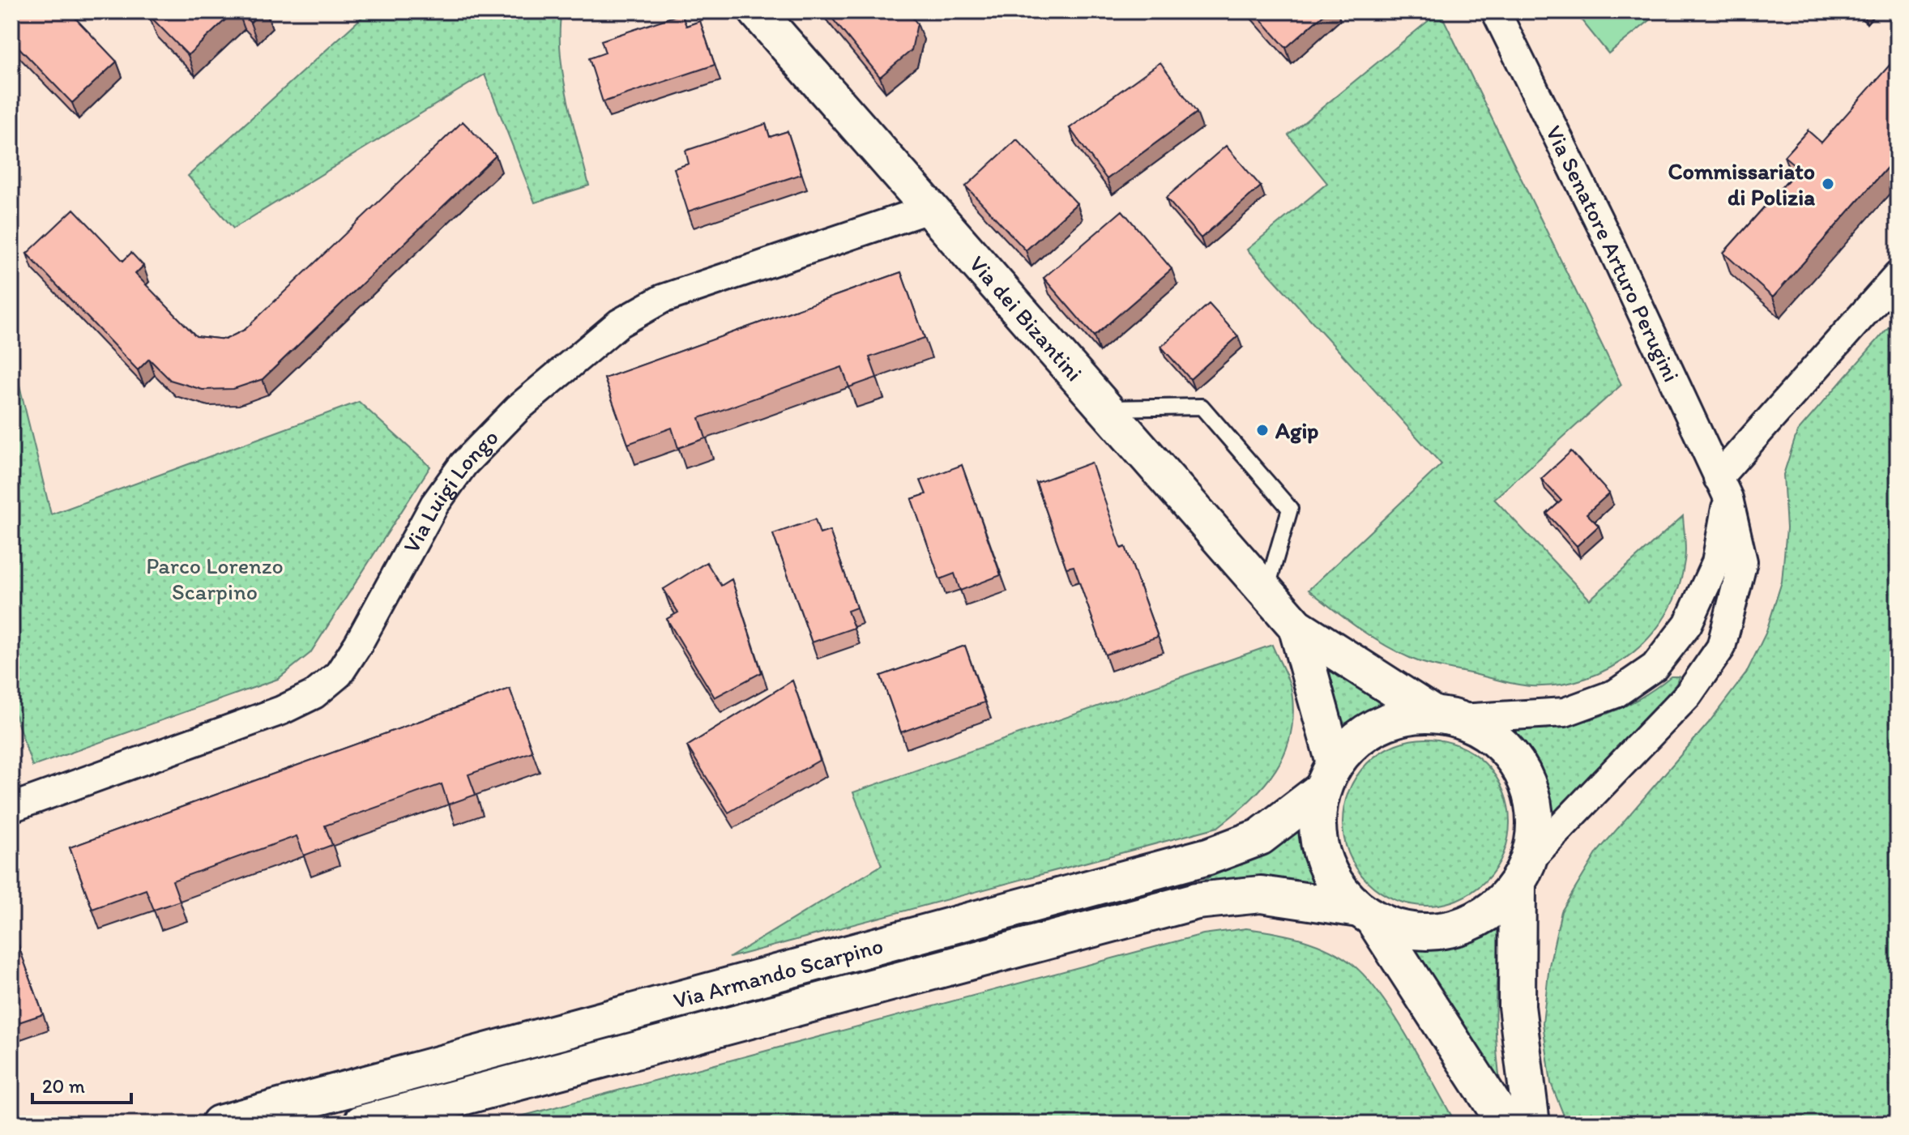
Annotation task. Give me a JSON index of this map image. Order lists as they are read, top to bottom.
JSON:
{
  "streets": {
    "street": [
      "Via Senatore Arturo Perugini",
      "Via dei Bizantini",
      "Via Luigi Longo",
      "Via Armando Scarpino"
    ]
  },
  "crossings": [
    ["Via Senatore Arturo Perugini", "Via dei Bizantini"],
    ["Via Senatore Arturo Perugini", "Via Armando Scarpino"],
    ["Via dei Bizantini", "Via Luigi Longo"],
    ["Via dei Bizantini", "Via Armando Scarpino"]
  ],
  "parks": ["Parco Lorenzo Scarpino"],
  "places": ["Commissariato di Polizia", "Agip"],
  "scale_bar": "20 m"
}
